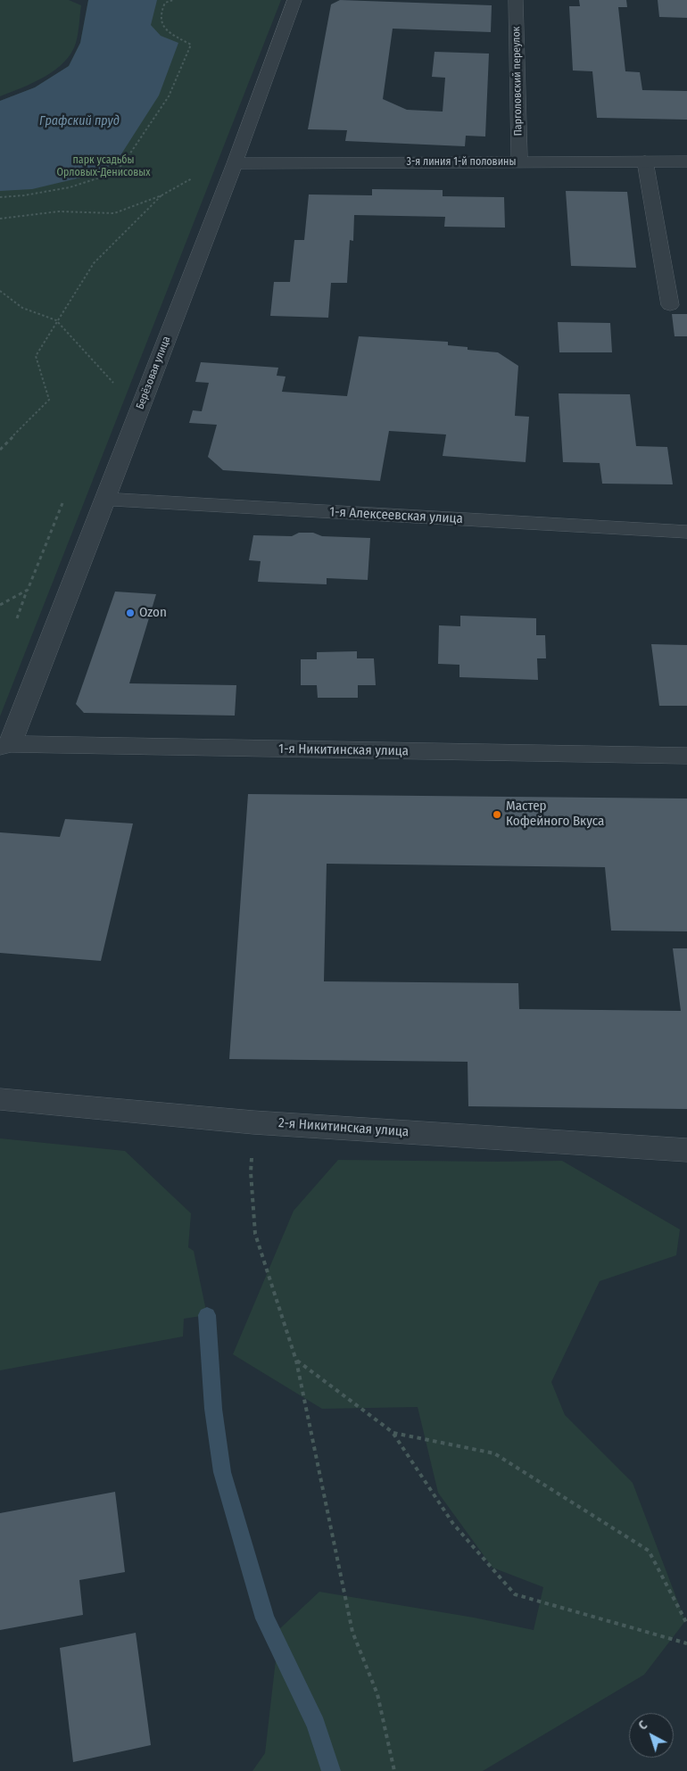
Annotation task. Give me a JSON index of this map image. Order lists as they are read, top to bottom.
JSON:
{
  "streets": {
    "street": [
      "Парголовский переулок",
      "3-я линия 1-й половины",
      "Берёзовая улица",
      "1-я Алексеевская улица",
      "1-я Никитинская улица",
      "2-я Никитинская улица"
    ]
  },
  "crossings": [
    ["Парголовский переулок", "3-я линия 1-й половины"],
    ["3-я линия 1-й половины", "Берёзовая улица"],
    ["Берёзовая улица", "1-я Алексеевская улица"],
    ["Берёзовая улица", "1-я Никитинская улица"]
  ],
  "water": ["Графский пруд"],
  "parks": ["парк усадьбы Орловых-Денисовых"],
  "places": ["Ozon", "Мастер Кофейного Вкуса"],
  "north": "top left"
}
